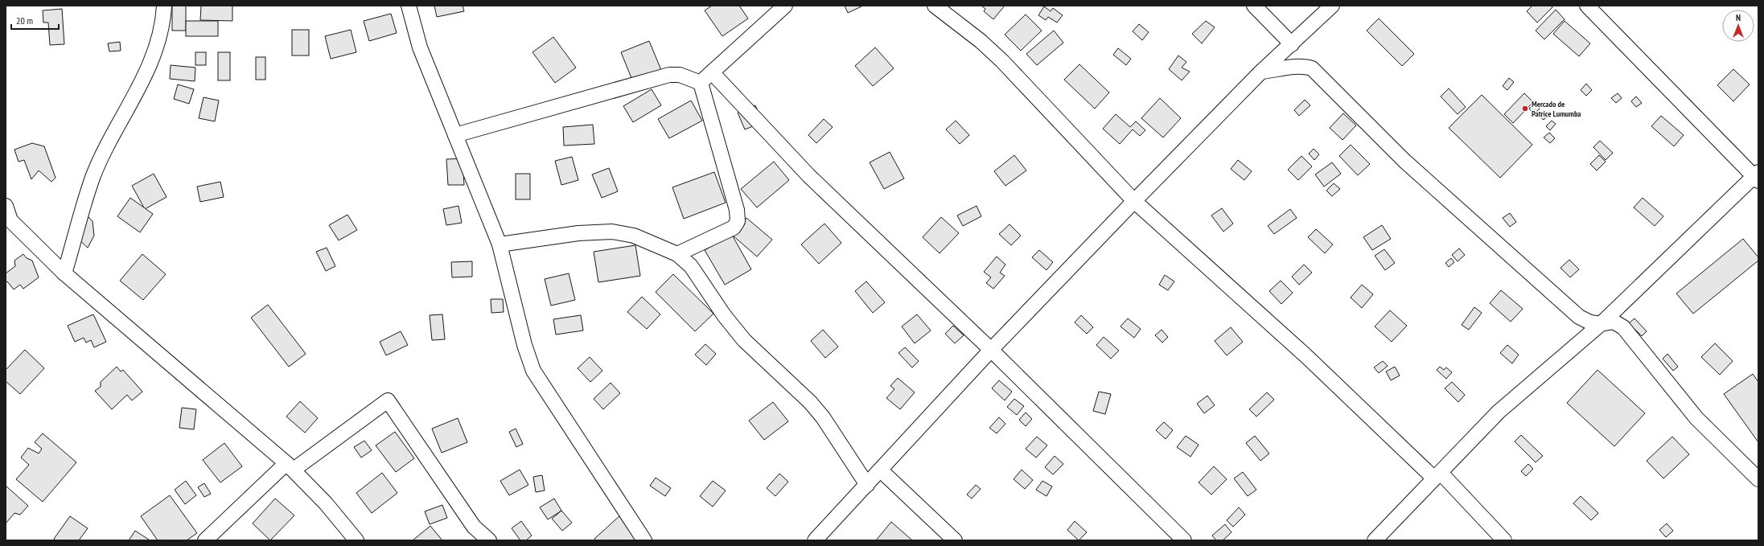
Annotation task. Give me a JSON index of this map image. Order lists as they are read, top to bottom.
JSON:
{
  "places": ["Mercado de Patrice Lumumba"],
  "scale_bar": "20 m",
  "north": "top"
}
